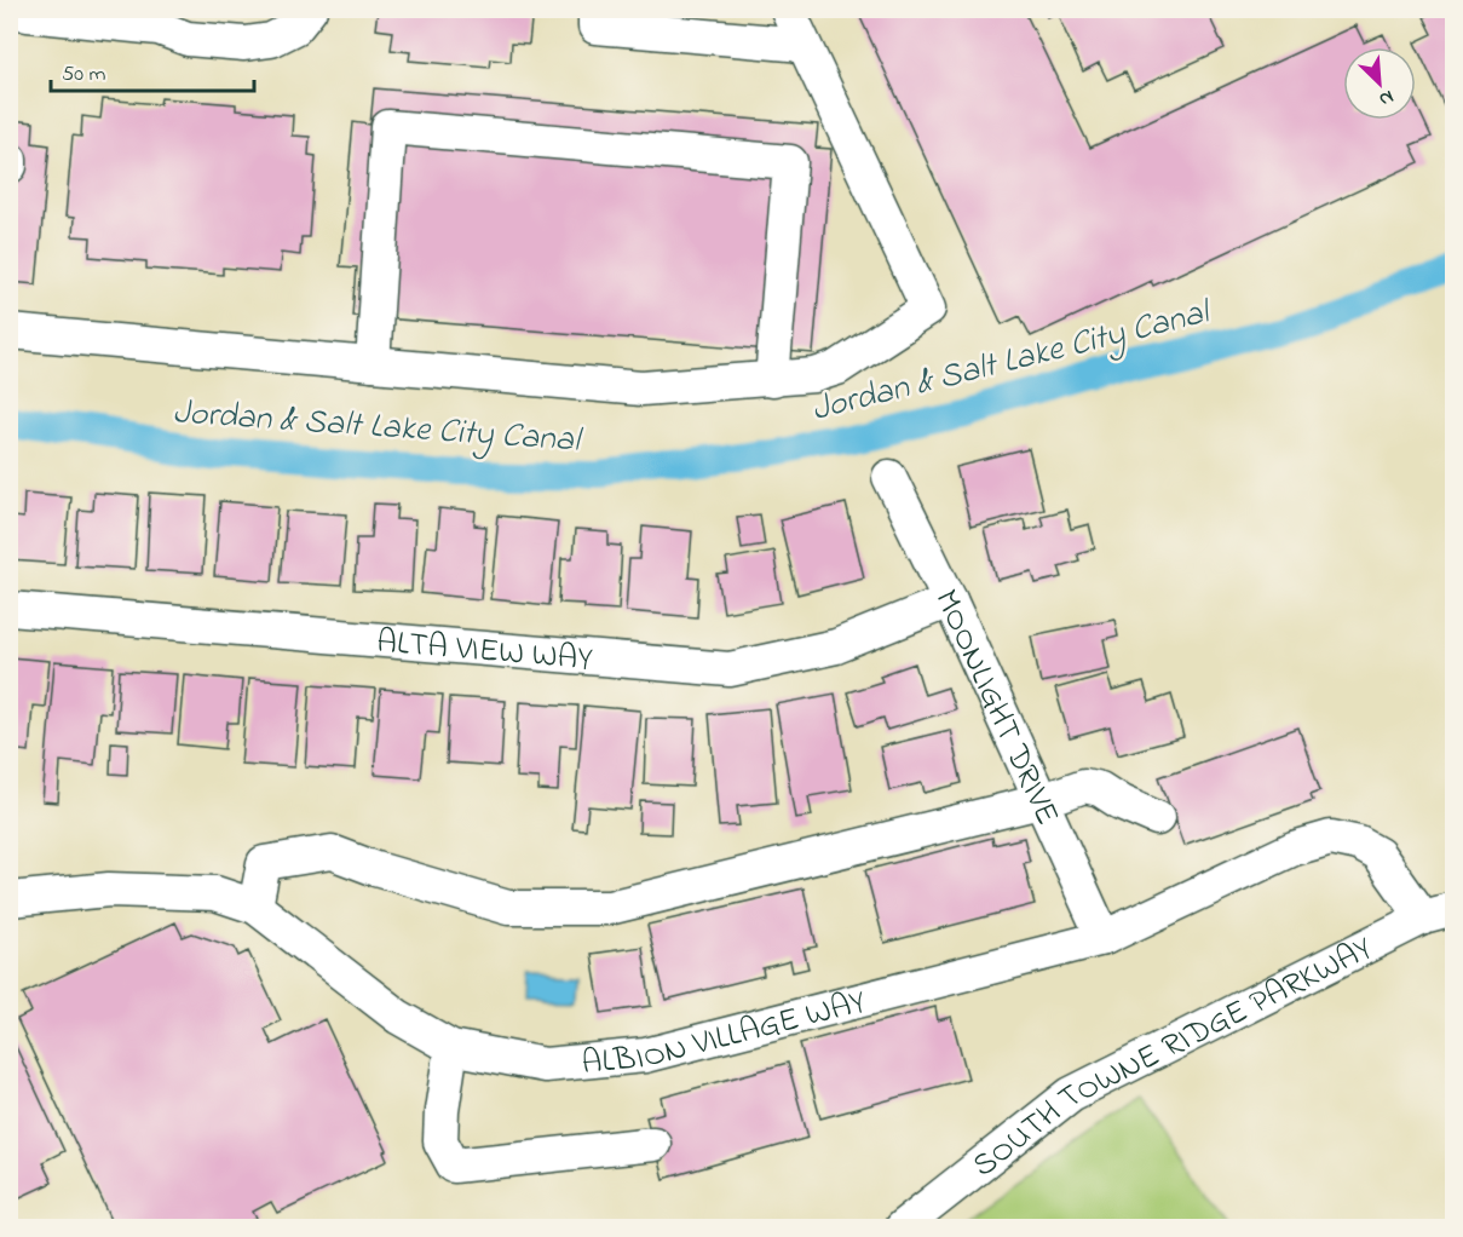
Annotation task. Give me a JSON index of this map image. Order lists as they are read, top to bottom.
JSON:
{
  "streets": {
    "street": [
      "ALTA VIEW WAY",
      "MOONLIGHT DRIVE",
      "ALBION VILLAGE WAY",
      "SOUTH TOWNE RIDGE PARKWAY"
    ]
  },
  "crossings": [
    ["ALTA VIEW WAY", "MOONLIGHT DRIVE"],
    ["MOONLIGHT DRIVE", "ALBION VILLAGE WAY"],
    ["ALBION VILLAGE WAY", "SOUTH TOWNE RIDGE PARKWAY"]
  ],
  "water": ["Jordan & Salt Lake City Canal"],
  "scale_bar": "50 m",
  "north": "bottom right"
}
